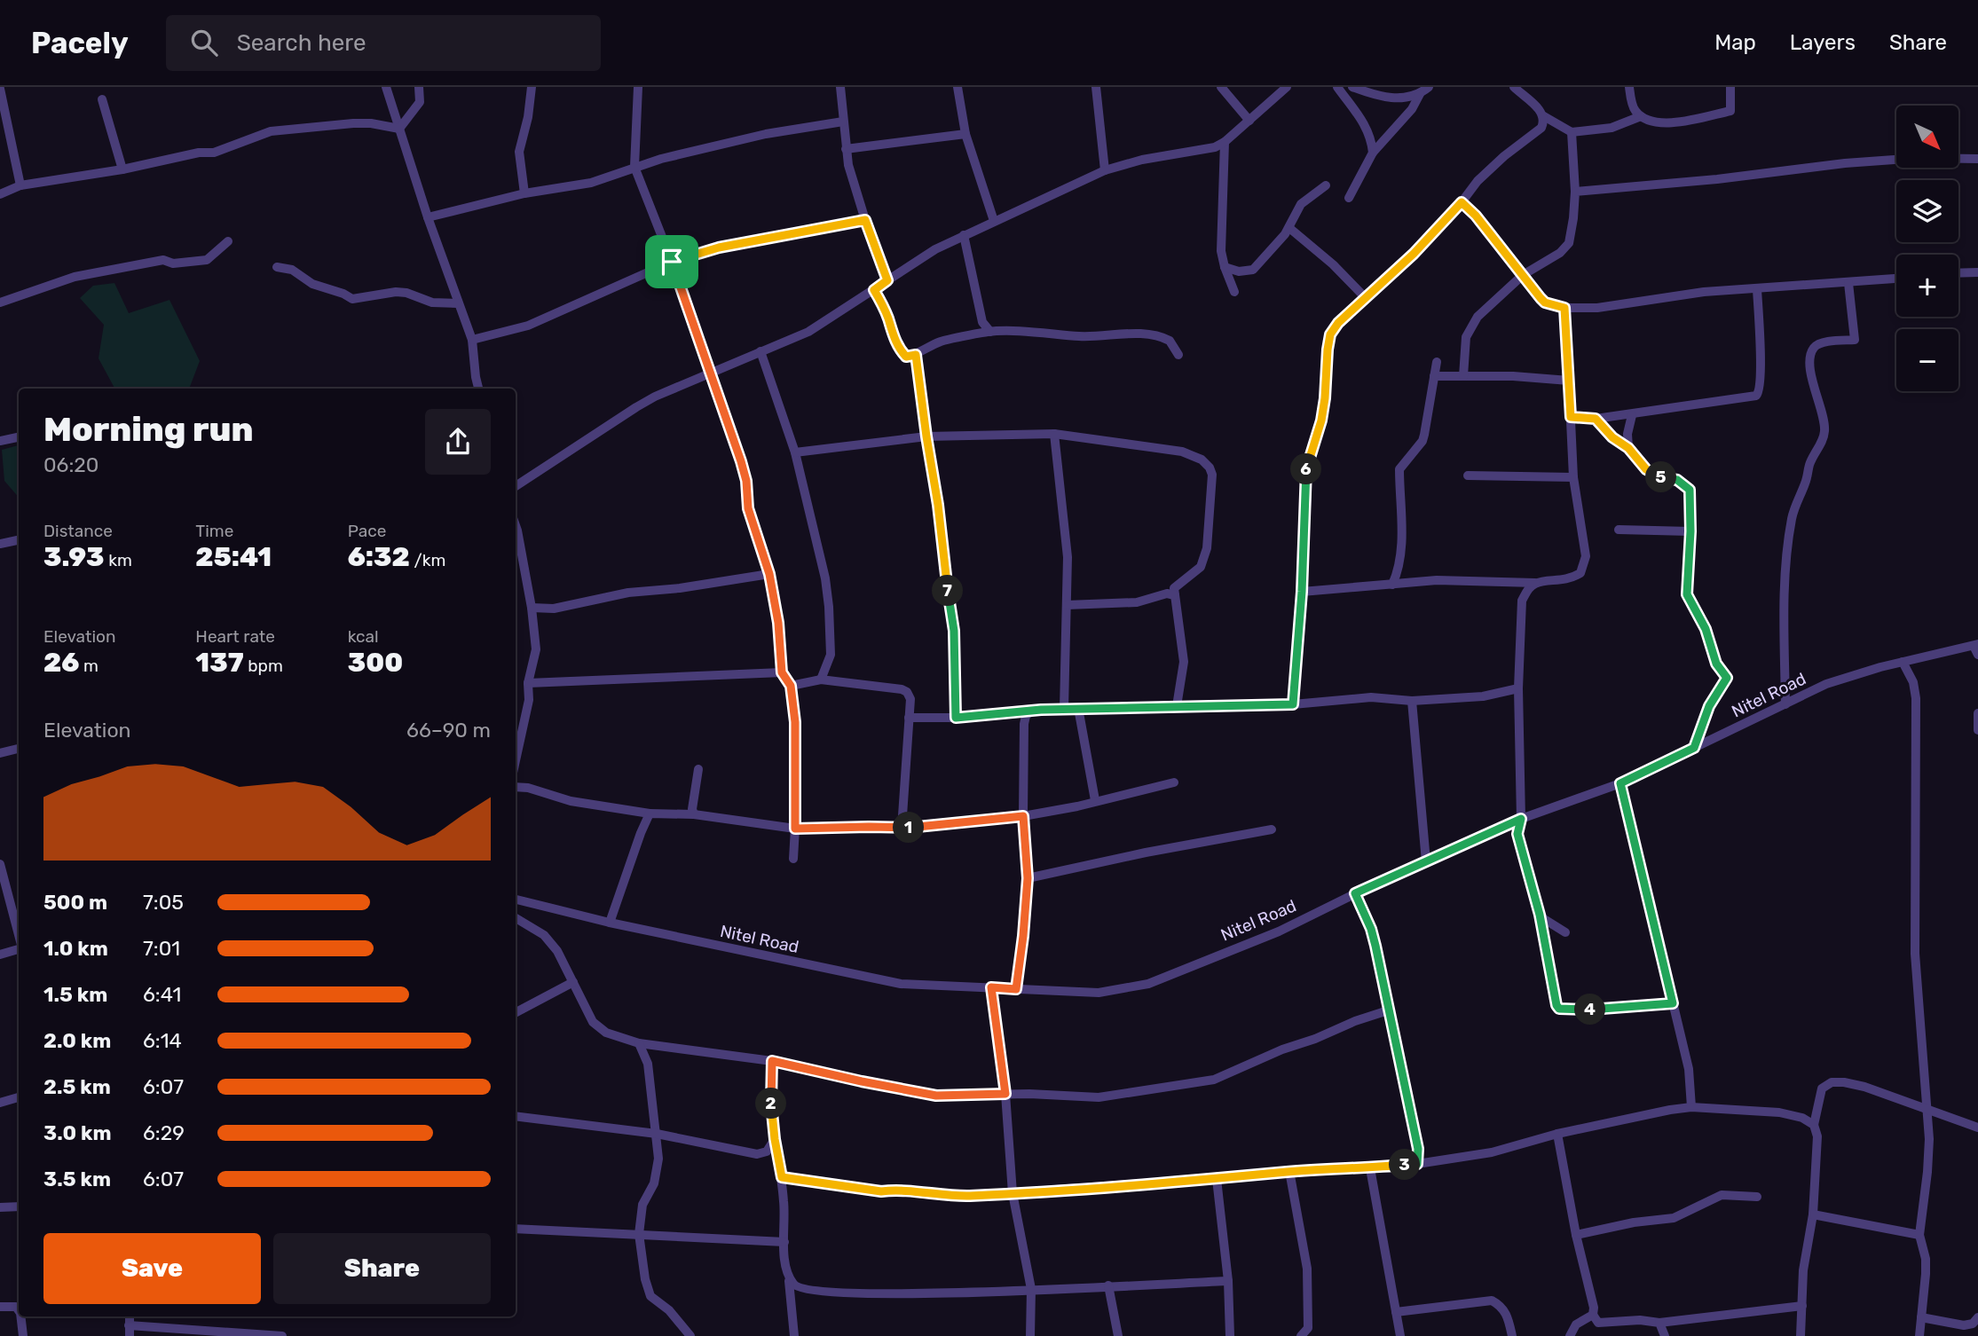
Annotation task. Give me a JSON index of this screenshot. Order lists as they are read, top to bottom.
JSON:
{
  "streets": {
    "street": ["Nitel Road"]
  },
  "north": "bottom right",
  "page": {
    "header": "Pacely",
    "search": "Search here",
    "nav": ["Map", "Layers", "Share"],
    "map_buttons": ["+", "−"],
    "heading": ["Morning run", "06:20"],
    "pins": [
      "6",
      "5",
      "7",
      "1",
      "4",
      "2",
      "3"
    ],
    "stats": [
      ["Distance", "3.93 km"],
      ["Time", "25:41"],
      ["Pace", "6:32 /km"],
      ["Elevation", "26 m"],
      ["Heart rate", "137 bpm"],
      ["kcal", "300"]
    ],
    "chart": ["Elevation", "66–90 m"],
    "list": [
      {
        "name": "500 m",
        "note": "7:05"
      },
      {
        "name": "1.0 km",
        "note": "7:01"
      },
      {
        "name": "1.5 km",
        "note": "6:41"
      },
      {
        "name": "2.0 km",
        "note": "6:14"
      },
      {
        "name": "2.5 km",
        "note": "6:07"
      },
      {
        "name": "3.0 km",
        "note": "6:29"
      },
      {
        "name": "3.5 km",
        "note": "6:07"
      }
    ],
    "buttons": ["Save", "Share"]
  }
}
